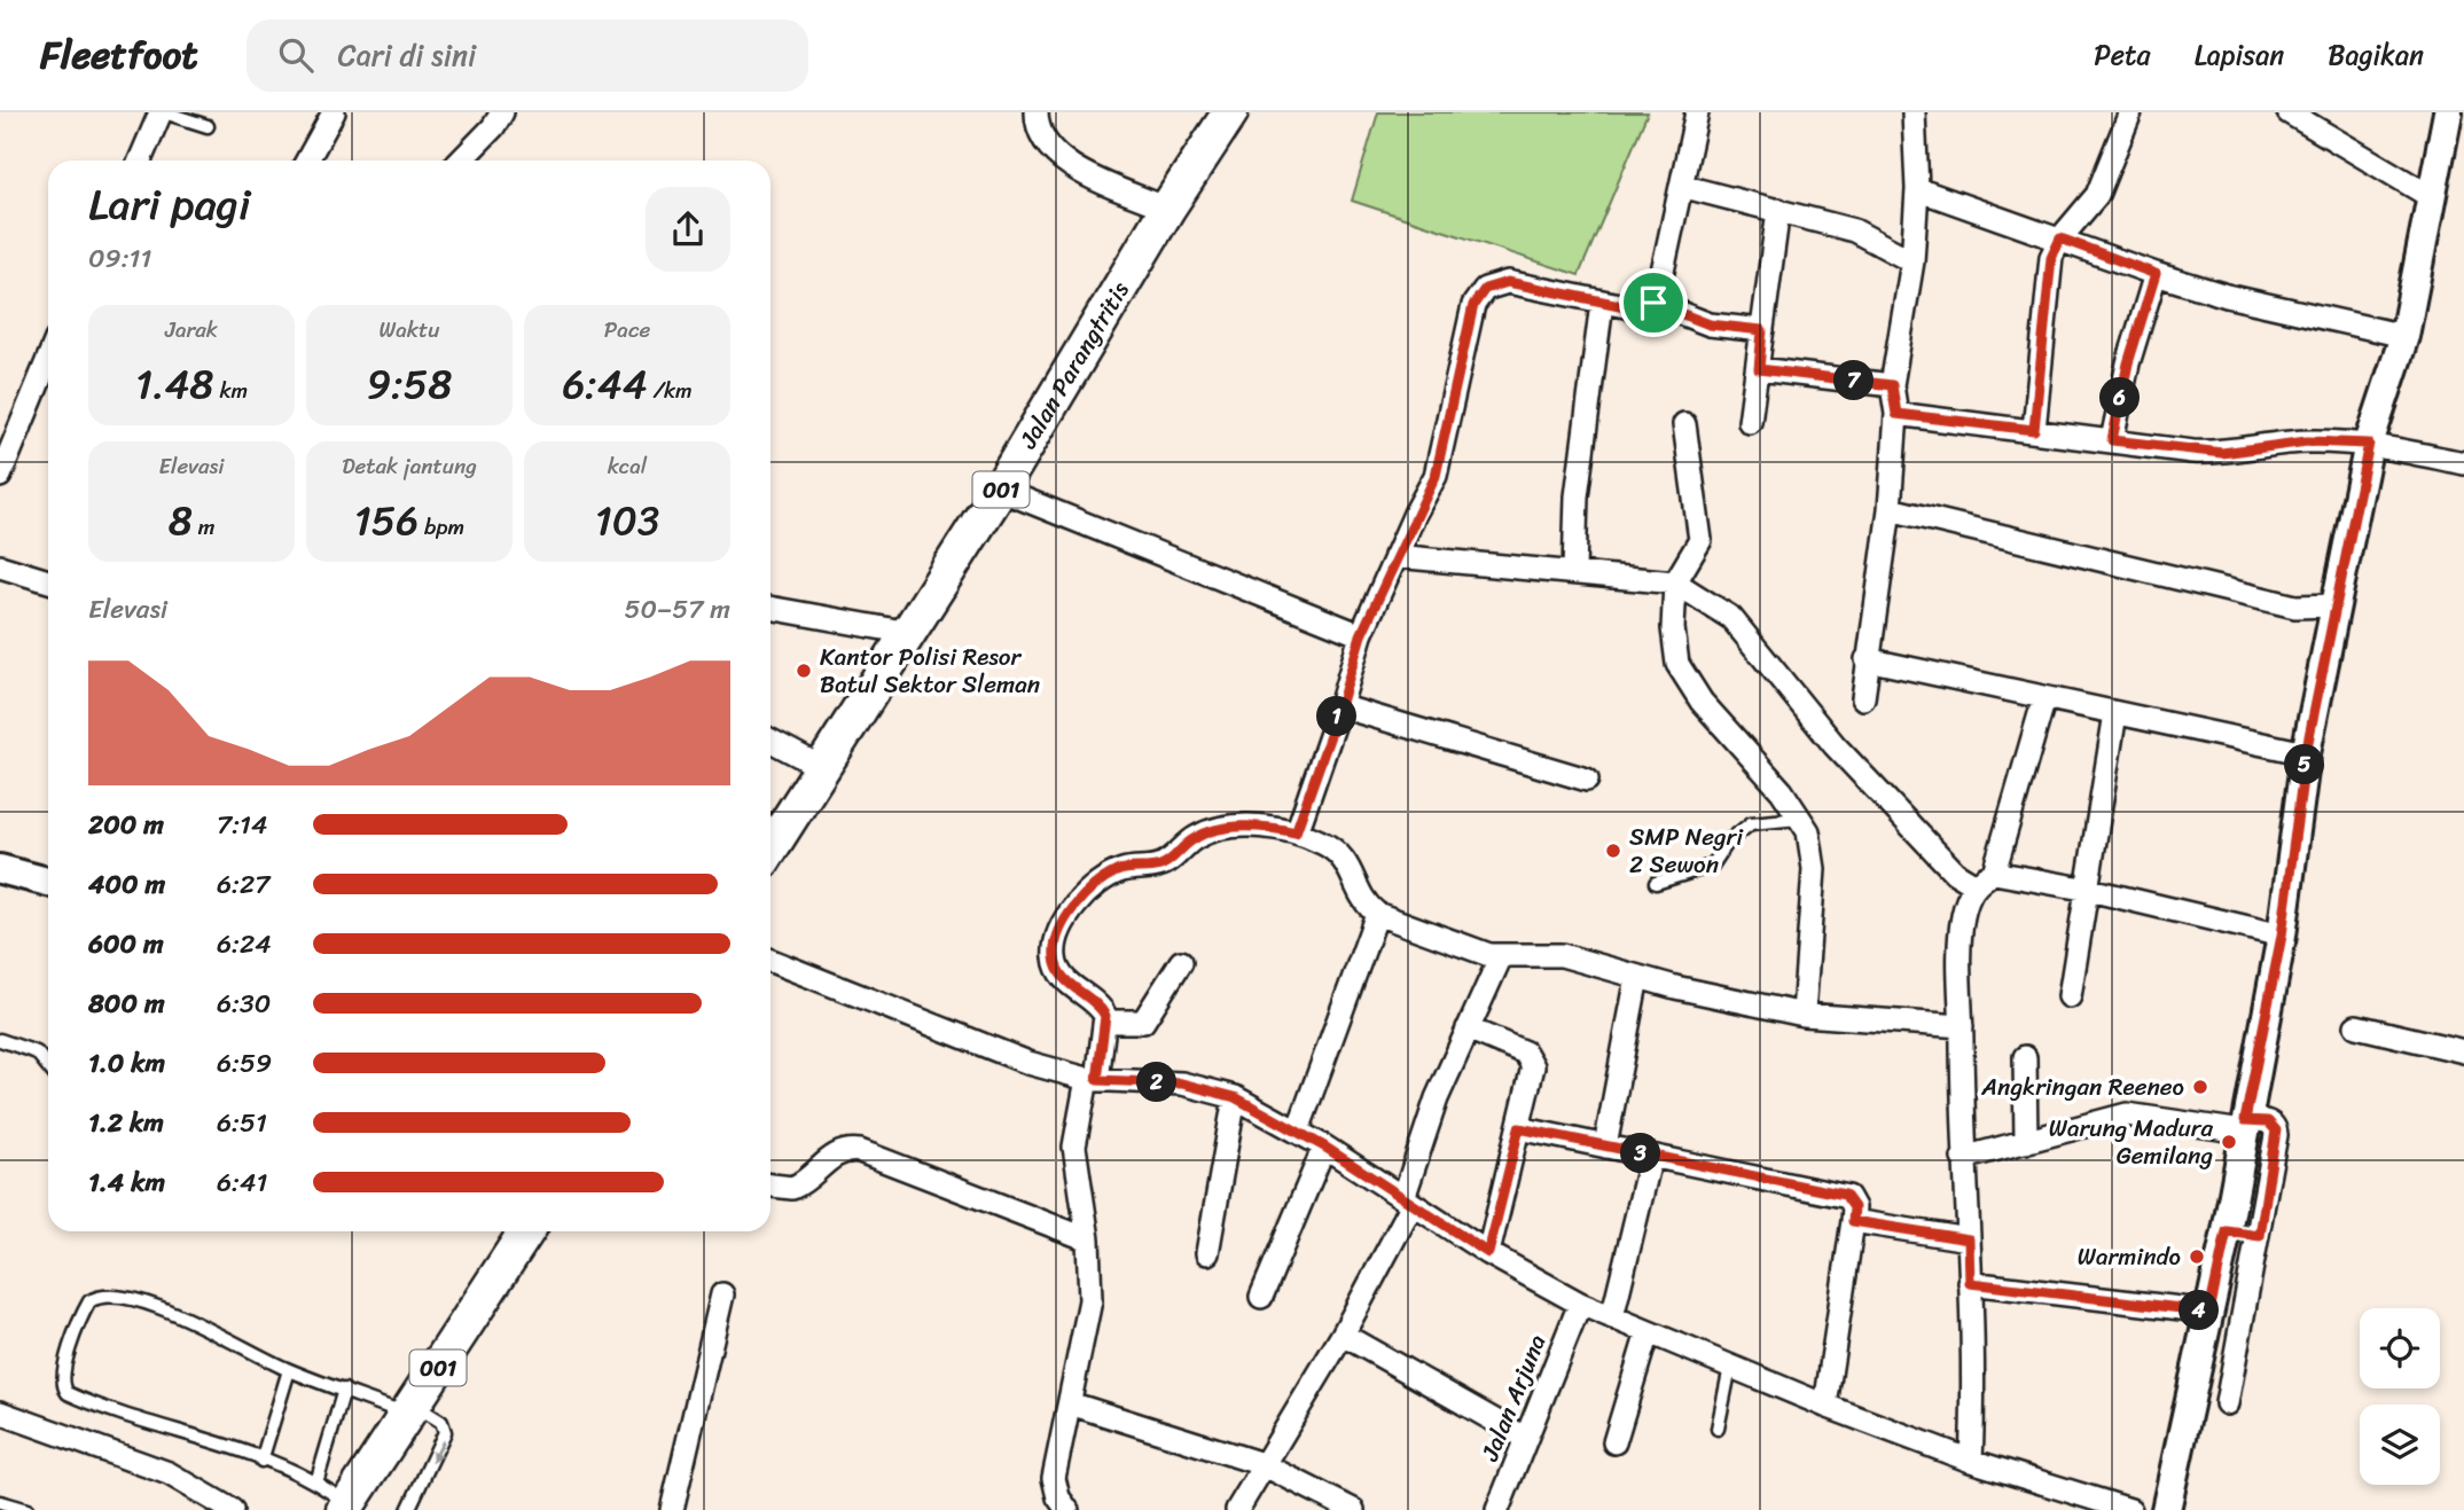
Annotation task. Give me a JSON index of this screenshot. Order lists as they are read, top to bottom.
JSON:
{
  "streets": {
    "main road": ["Jalan Parangtritis", "001"],
    "street": ["Jalan Arjuna"]
  },
  "places": [
    "Kantor Polisi Resor Batul Sektor Sleman",
    "SMP Negri 2 Sewon",
    "Angkringan Reeneo",
    "Warung Madura Gemilang",
    "Warmindo"
  ],
  "page": {
    "header": "Fleetfoot",
    "search": "Cari di sini",
    "nav": ["Peta", "Lapisan", "Bagikan"],
    "heading": ["Lari pagi", "09:11"],
    "stats": [
      ["Jarak", "1.48 km"],
      ["Waktu", "9:58"],
      ["Pace", "6:44 /km"],
      ["Elevasi", "8 m"],
      ["Detak jantung", "156 bpm"],
      ["kcal", "103"]
    ],
    "pins": [
      "7",
      "6",
      "1",
      "5",
      "2",
      "3",
      "4"
    ],
    "chart": ["Elevasi", "50–57 m"],
    "list": [
      {
        "name": "200 m",
        "note": "7:14"
      },
      {
        "name": "400 m",
        "note": "6:27"
      },
      {
        "name": "600 m",
        "note": "6:24"
      },
      {
        "name": "800 m",
        "note": "6:30"
      },
      {
        "name": "1.0 km",
        "note": "6:59"
      },
      {
        "name": "1.2 km",
        "note": "6:51"
      },
      {
        "name": "1.4 km",
        "note": "6:41"
      }
    ]
  }
}
